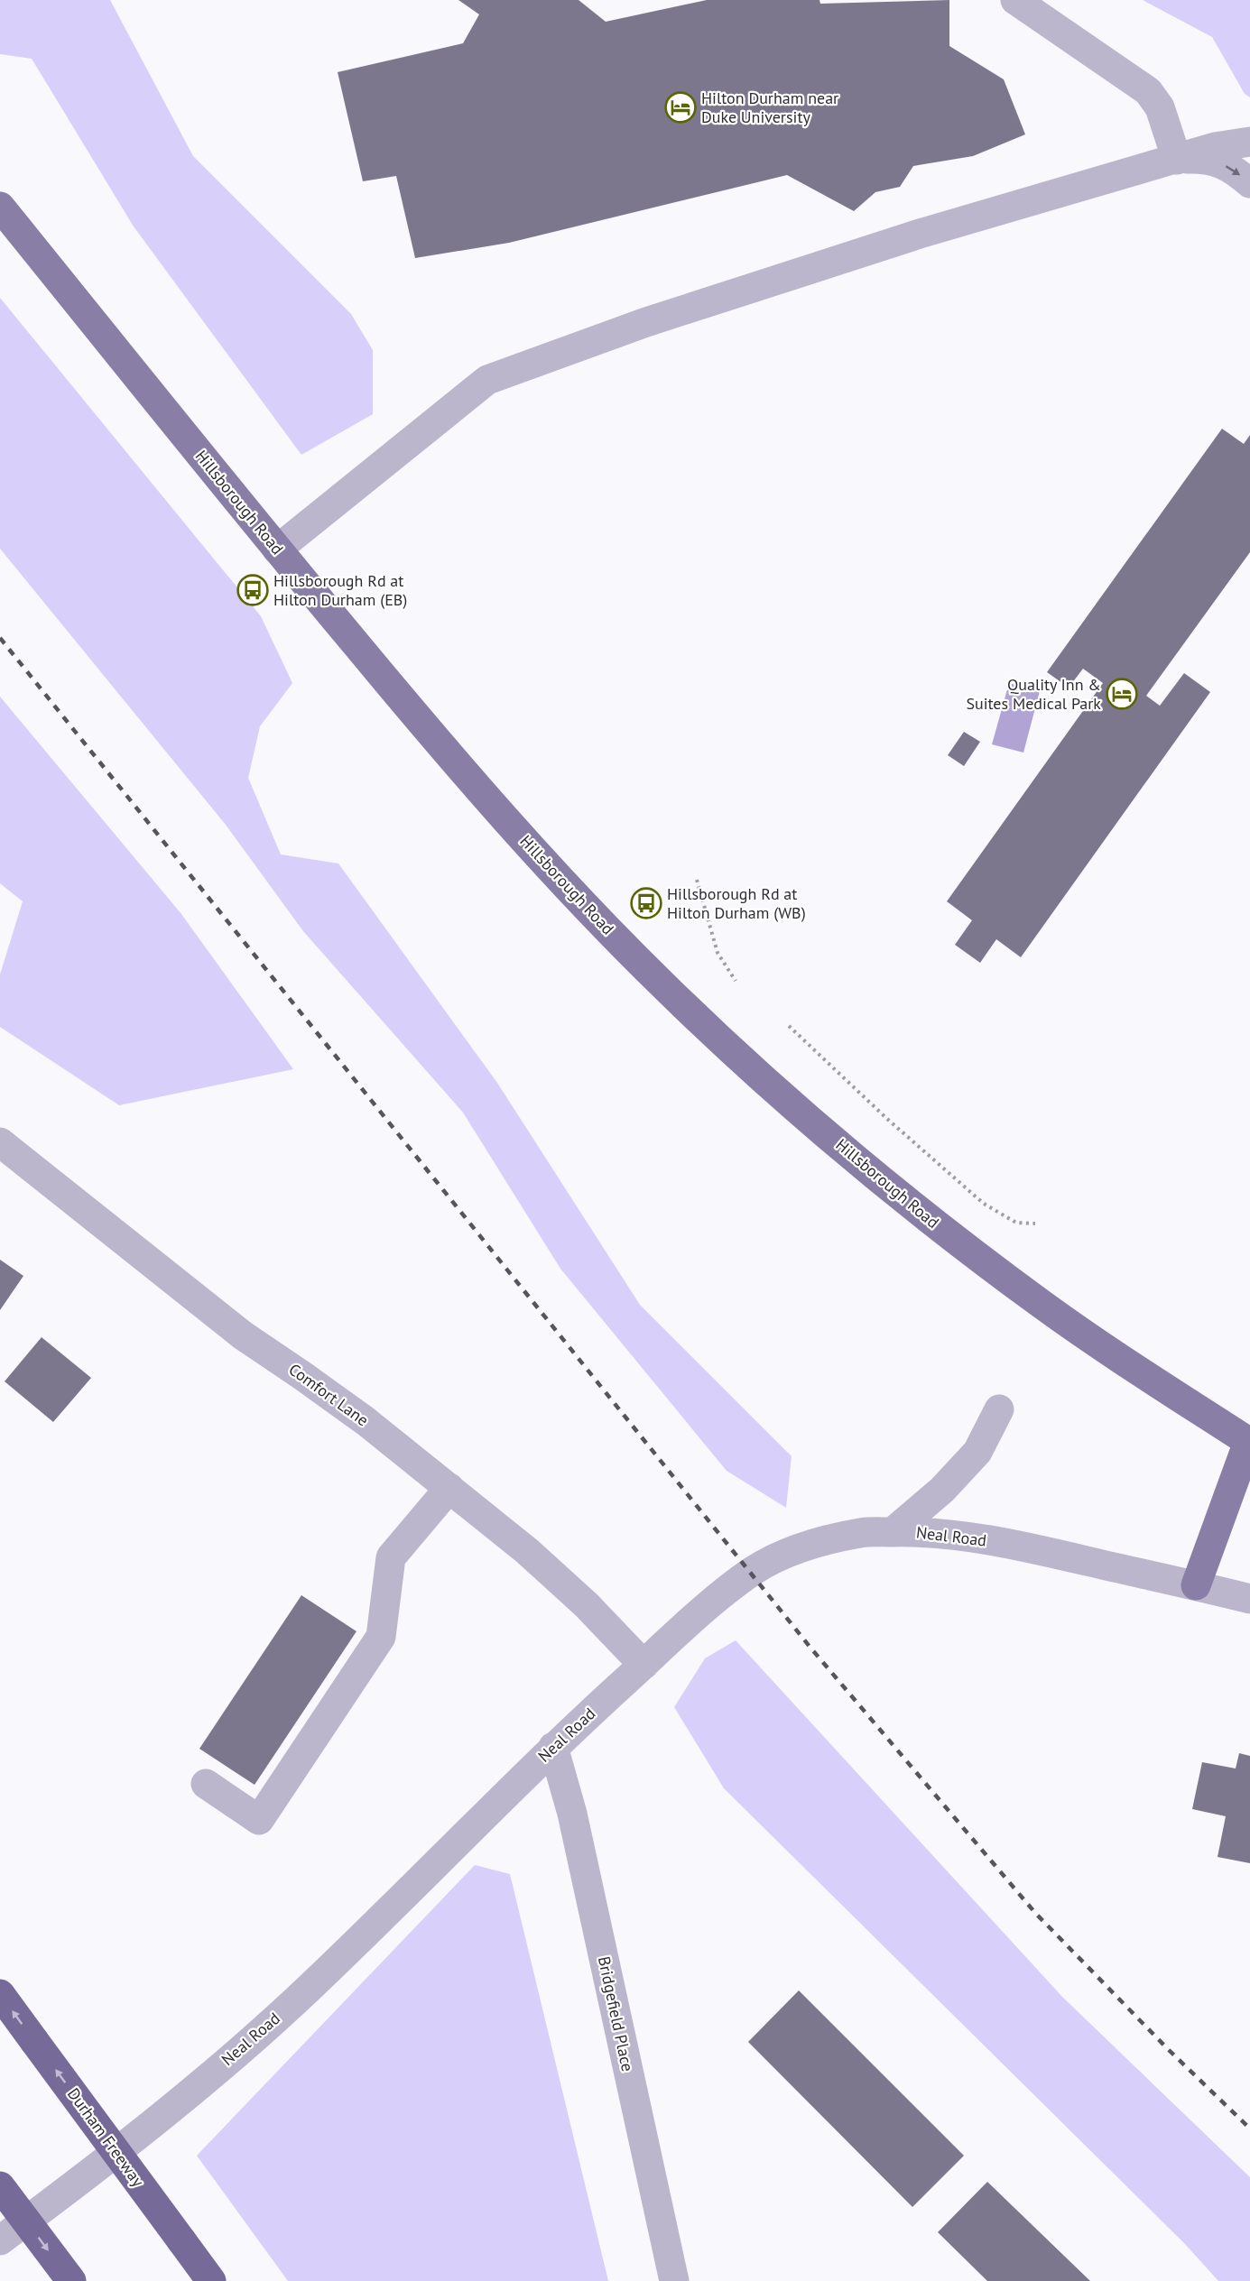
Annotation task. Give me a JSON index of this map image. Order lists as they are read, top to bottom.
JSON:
{
  "streets": {
    "highway": ["Durham Freeway"],
    "main road": ["Hillsborough Road"],
    "street": ["Comfort Lane", "Neal Road", "Bridgefield Place"]
  },
  "crossings": [
    ["Comfort Lane", "Neal Road"],
    ["Neal Road", "Bridgefield Place"]
  ],
  "places": {
    "hotel": ["Hilton Durham near Duke University", "Quality Inn & Suites Medical Park"],
    "bus stop": ["Hillsborough Rd at Hilton Durham (EB)", "Hillsborough Rd at Hilton Durham (WB)"]
  }
}
